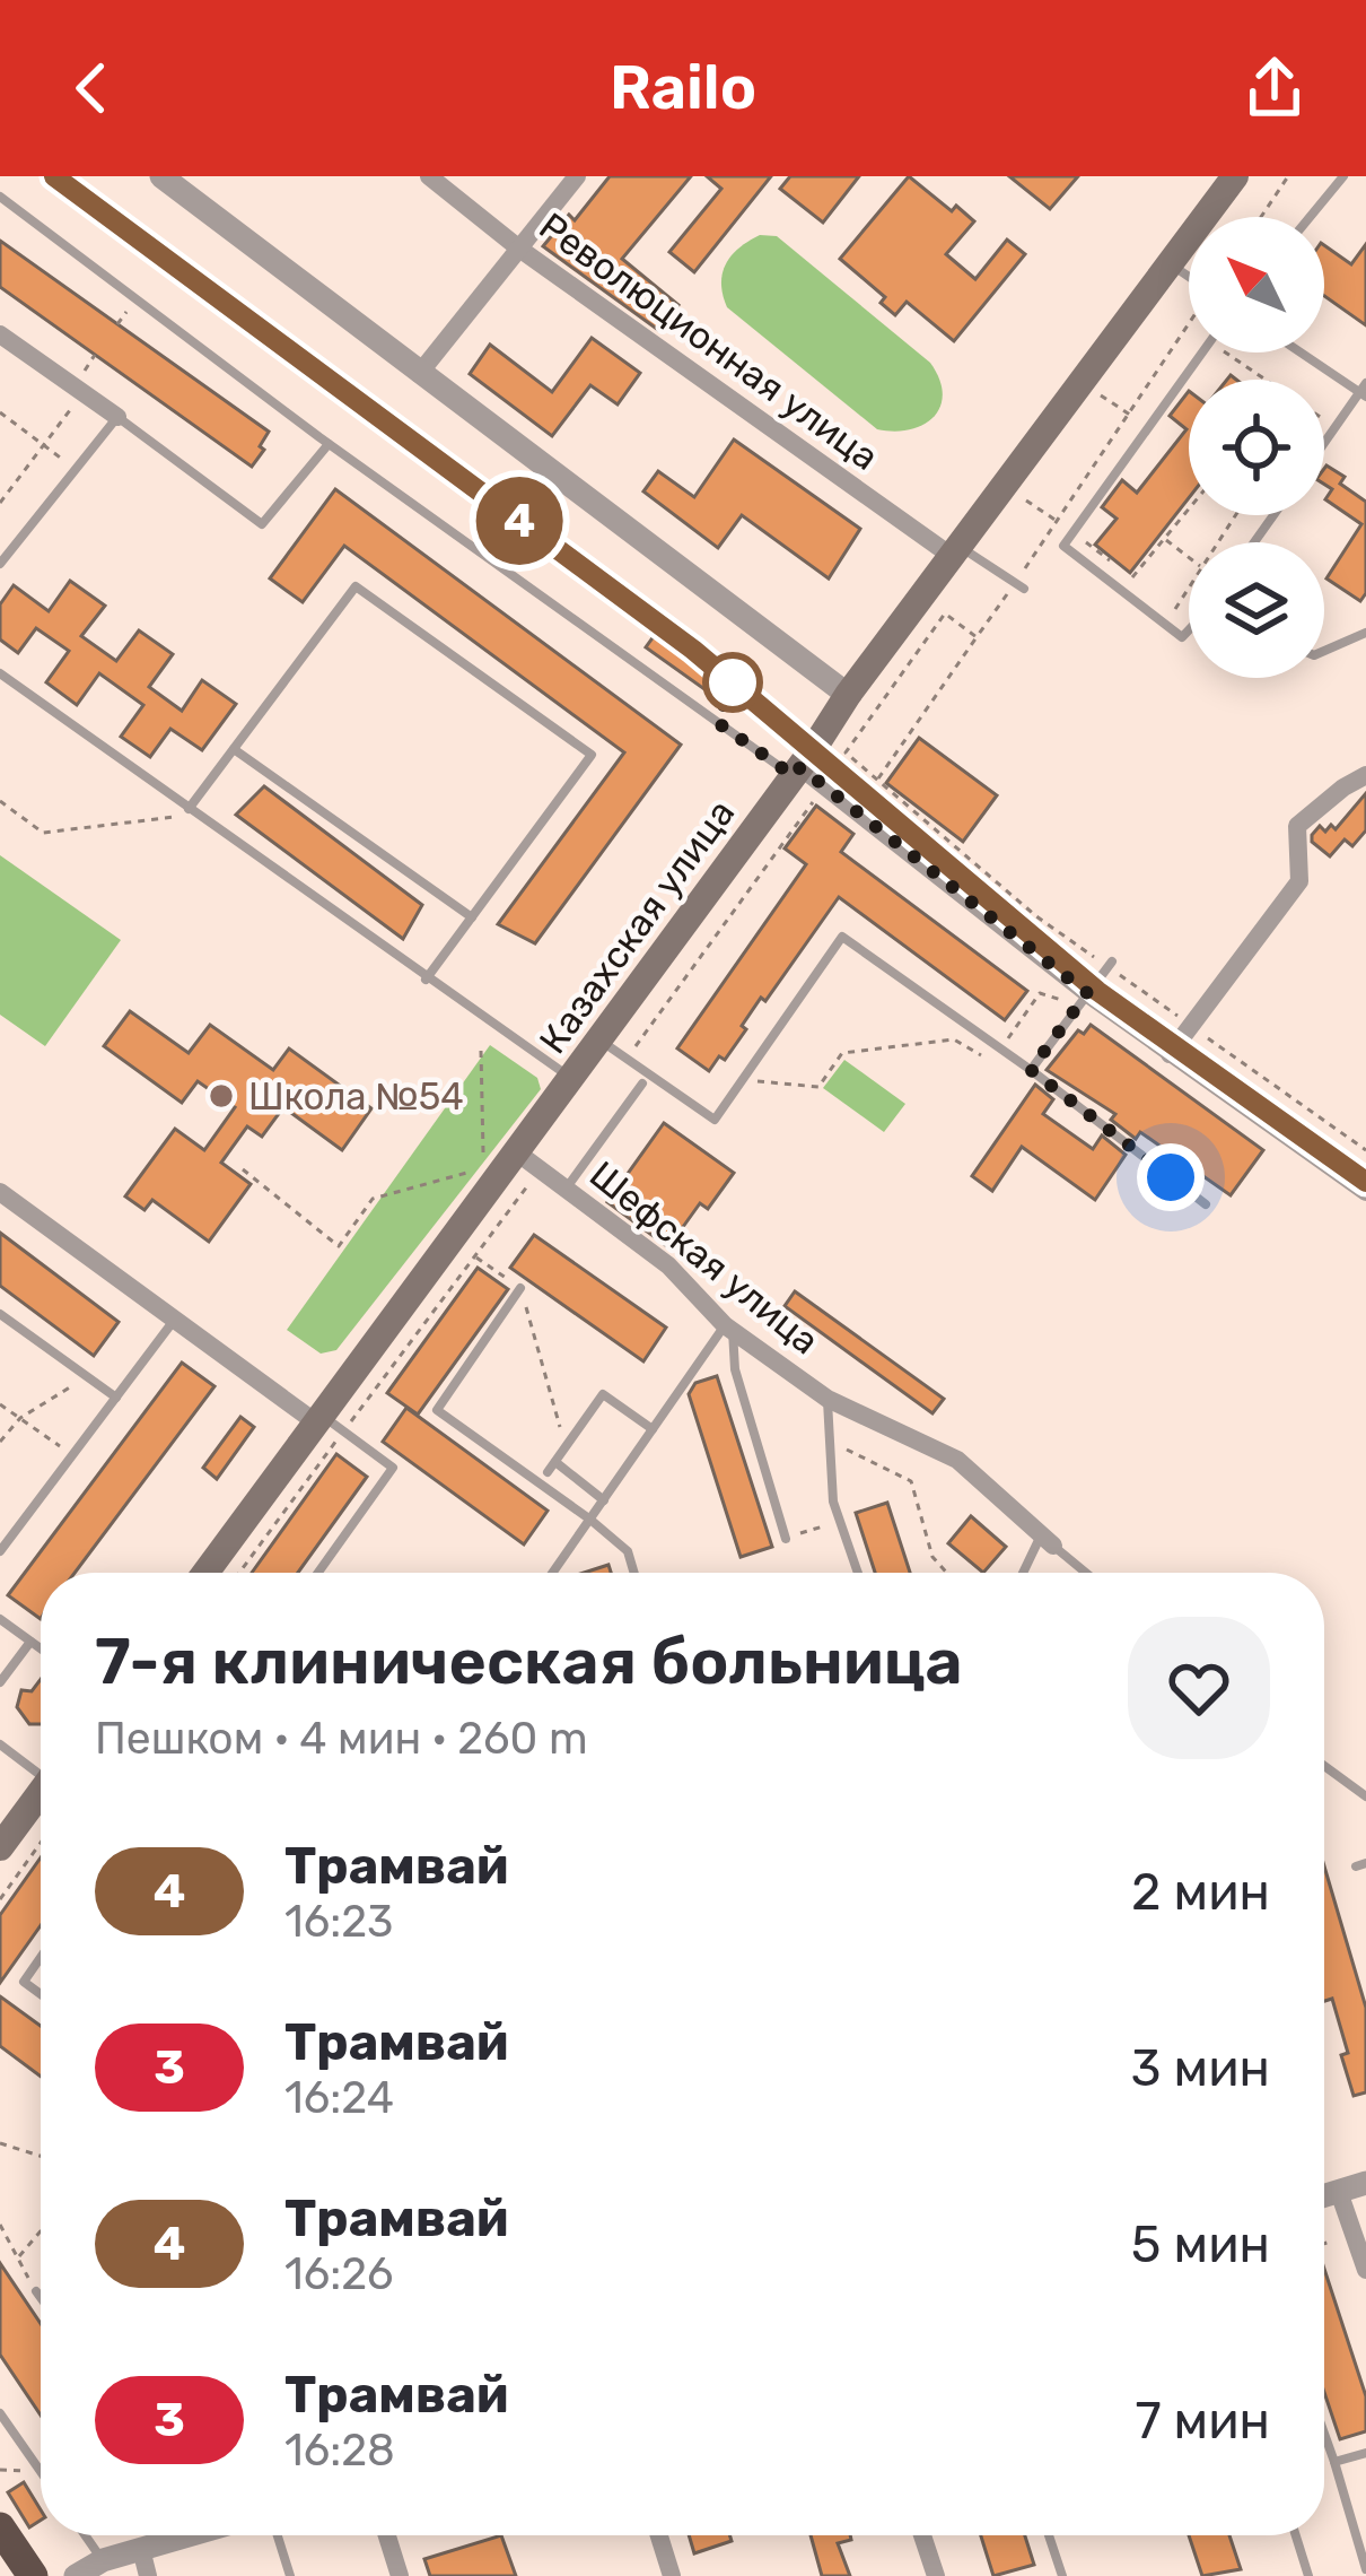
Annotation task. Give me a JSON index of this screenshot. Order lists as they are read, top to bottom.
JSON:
{
  "streets": {
    "main road": ["Казахская улица"],
    "street": ["Революционная улица", "Шефская улица"]
  },
  "crossings": [
    ["Революционная улица", "Казахская улица"],
    ["Казахская улица", "Шефская улица"]
  ],
  "places": ["Школа №54"],
  "lines": ["tram line 4"],
  "north": "top left",
  "page": {
    "header": "Railo",
    "on_map": "4",
    "heading": ["7-я клиническая больница", "Пешком · 4 мин · 260 m"],
    "list": [
      {
        "mark": "4",
        "name": "Трамвай",
        "note": "16:23",
        "value": "2 мин"
      },
      {
        "mark": "3",
        "name": "Трамвай",
        "note": "16:24",
        "value": "3 мин"
      },
      {
        "mark": "4",
        "name": "Трамвай",
        "note": "16:26",
        "value": "5 мин"
      },
      {
        "mark": "3",
        "name": "Трамвай",
        "note": "16:28",
        "value": "7 мин"
      }
    ]
  }
}
